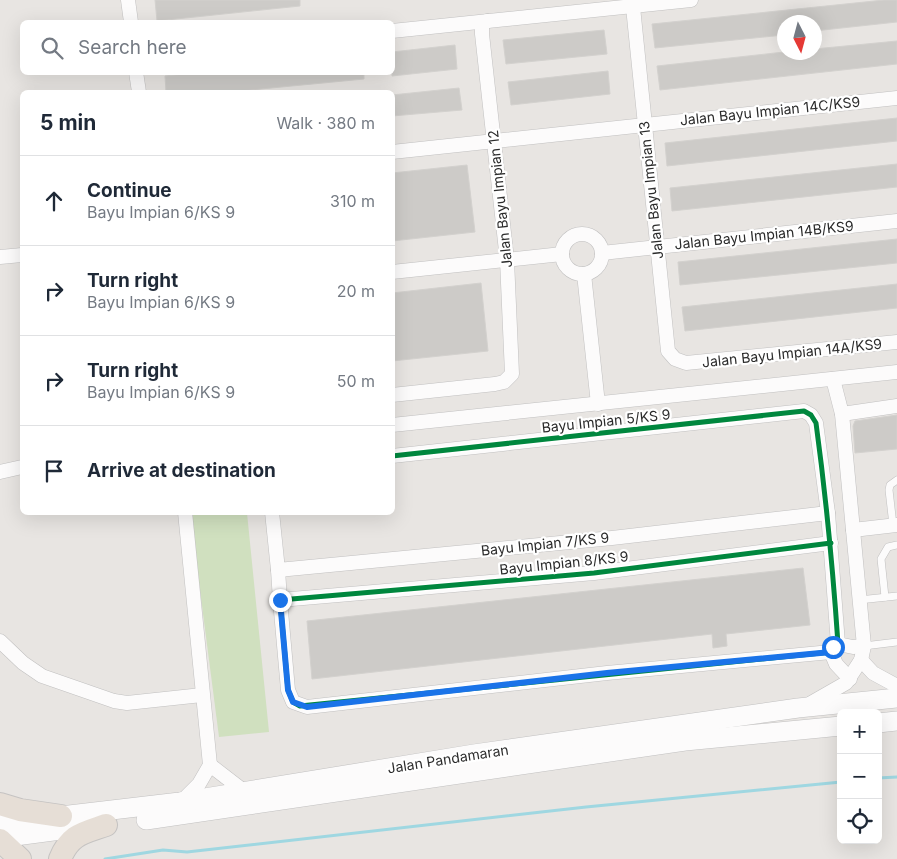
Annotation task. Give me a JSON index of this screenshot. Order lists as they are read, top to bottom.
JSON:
{
  "streets": {
    "main road": ["Jalan Pandamaran"],
    "street": [
      "Jalan Bayu Impian 14C/KS9",
      "Jalan Bayu Impian 13",
      "Jalan Bayu Impian 12",
      "Jalan Bayu Impian 14B/KS9",
      "Jalan Bayu Impian 14A/KS9",
      "Bayu Impian 5/KS 9",
      "Bayu Impian 7/KS 9",
      "Bayu Impian 8/KS 9"
    ]
  },
  "crossings": [
    ["Jalan Bayu Impian 14C/KS9", "Jalan Bayu Impian 13"],
    ["Jalan Bayu Impian 14C/KS9", "Jalan Bayu Impian 12"],
    ["Jalan Bayu Impian 13", "Jalan Bayu Impian 14B/KS9"],
    ["Jalan Bayu Impian 13", "Jalan Bayu Impian 14A/KS9"],
    ["Bayu Impian 5/KS 9", "Bayu Impian 7/KS 9"]
  ],
  "north": "bottom",
  "page": {
    "search": "Search here",
    "heading": ["5 min", "Walk · 380 m"],
    "list": [
      ["Continue", "Bayu Impian 6/KS 9", "310 m"],
      ["Turn right", "Bayu Impian 6/KS 9", "20 m"],
      ["Turn right", "Bayu Impian 6/KS 9", "50 m"],
      "Arrive at destination"
    ],
    "map_buttons": ["+", "−"]
  }
}
